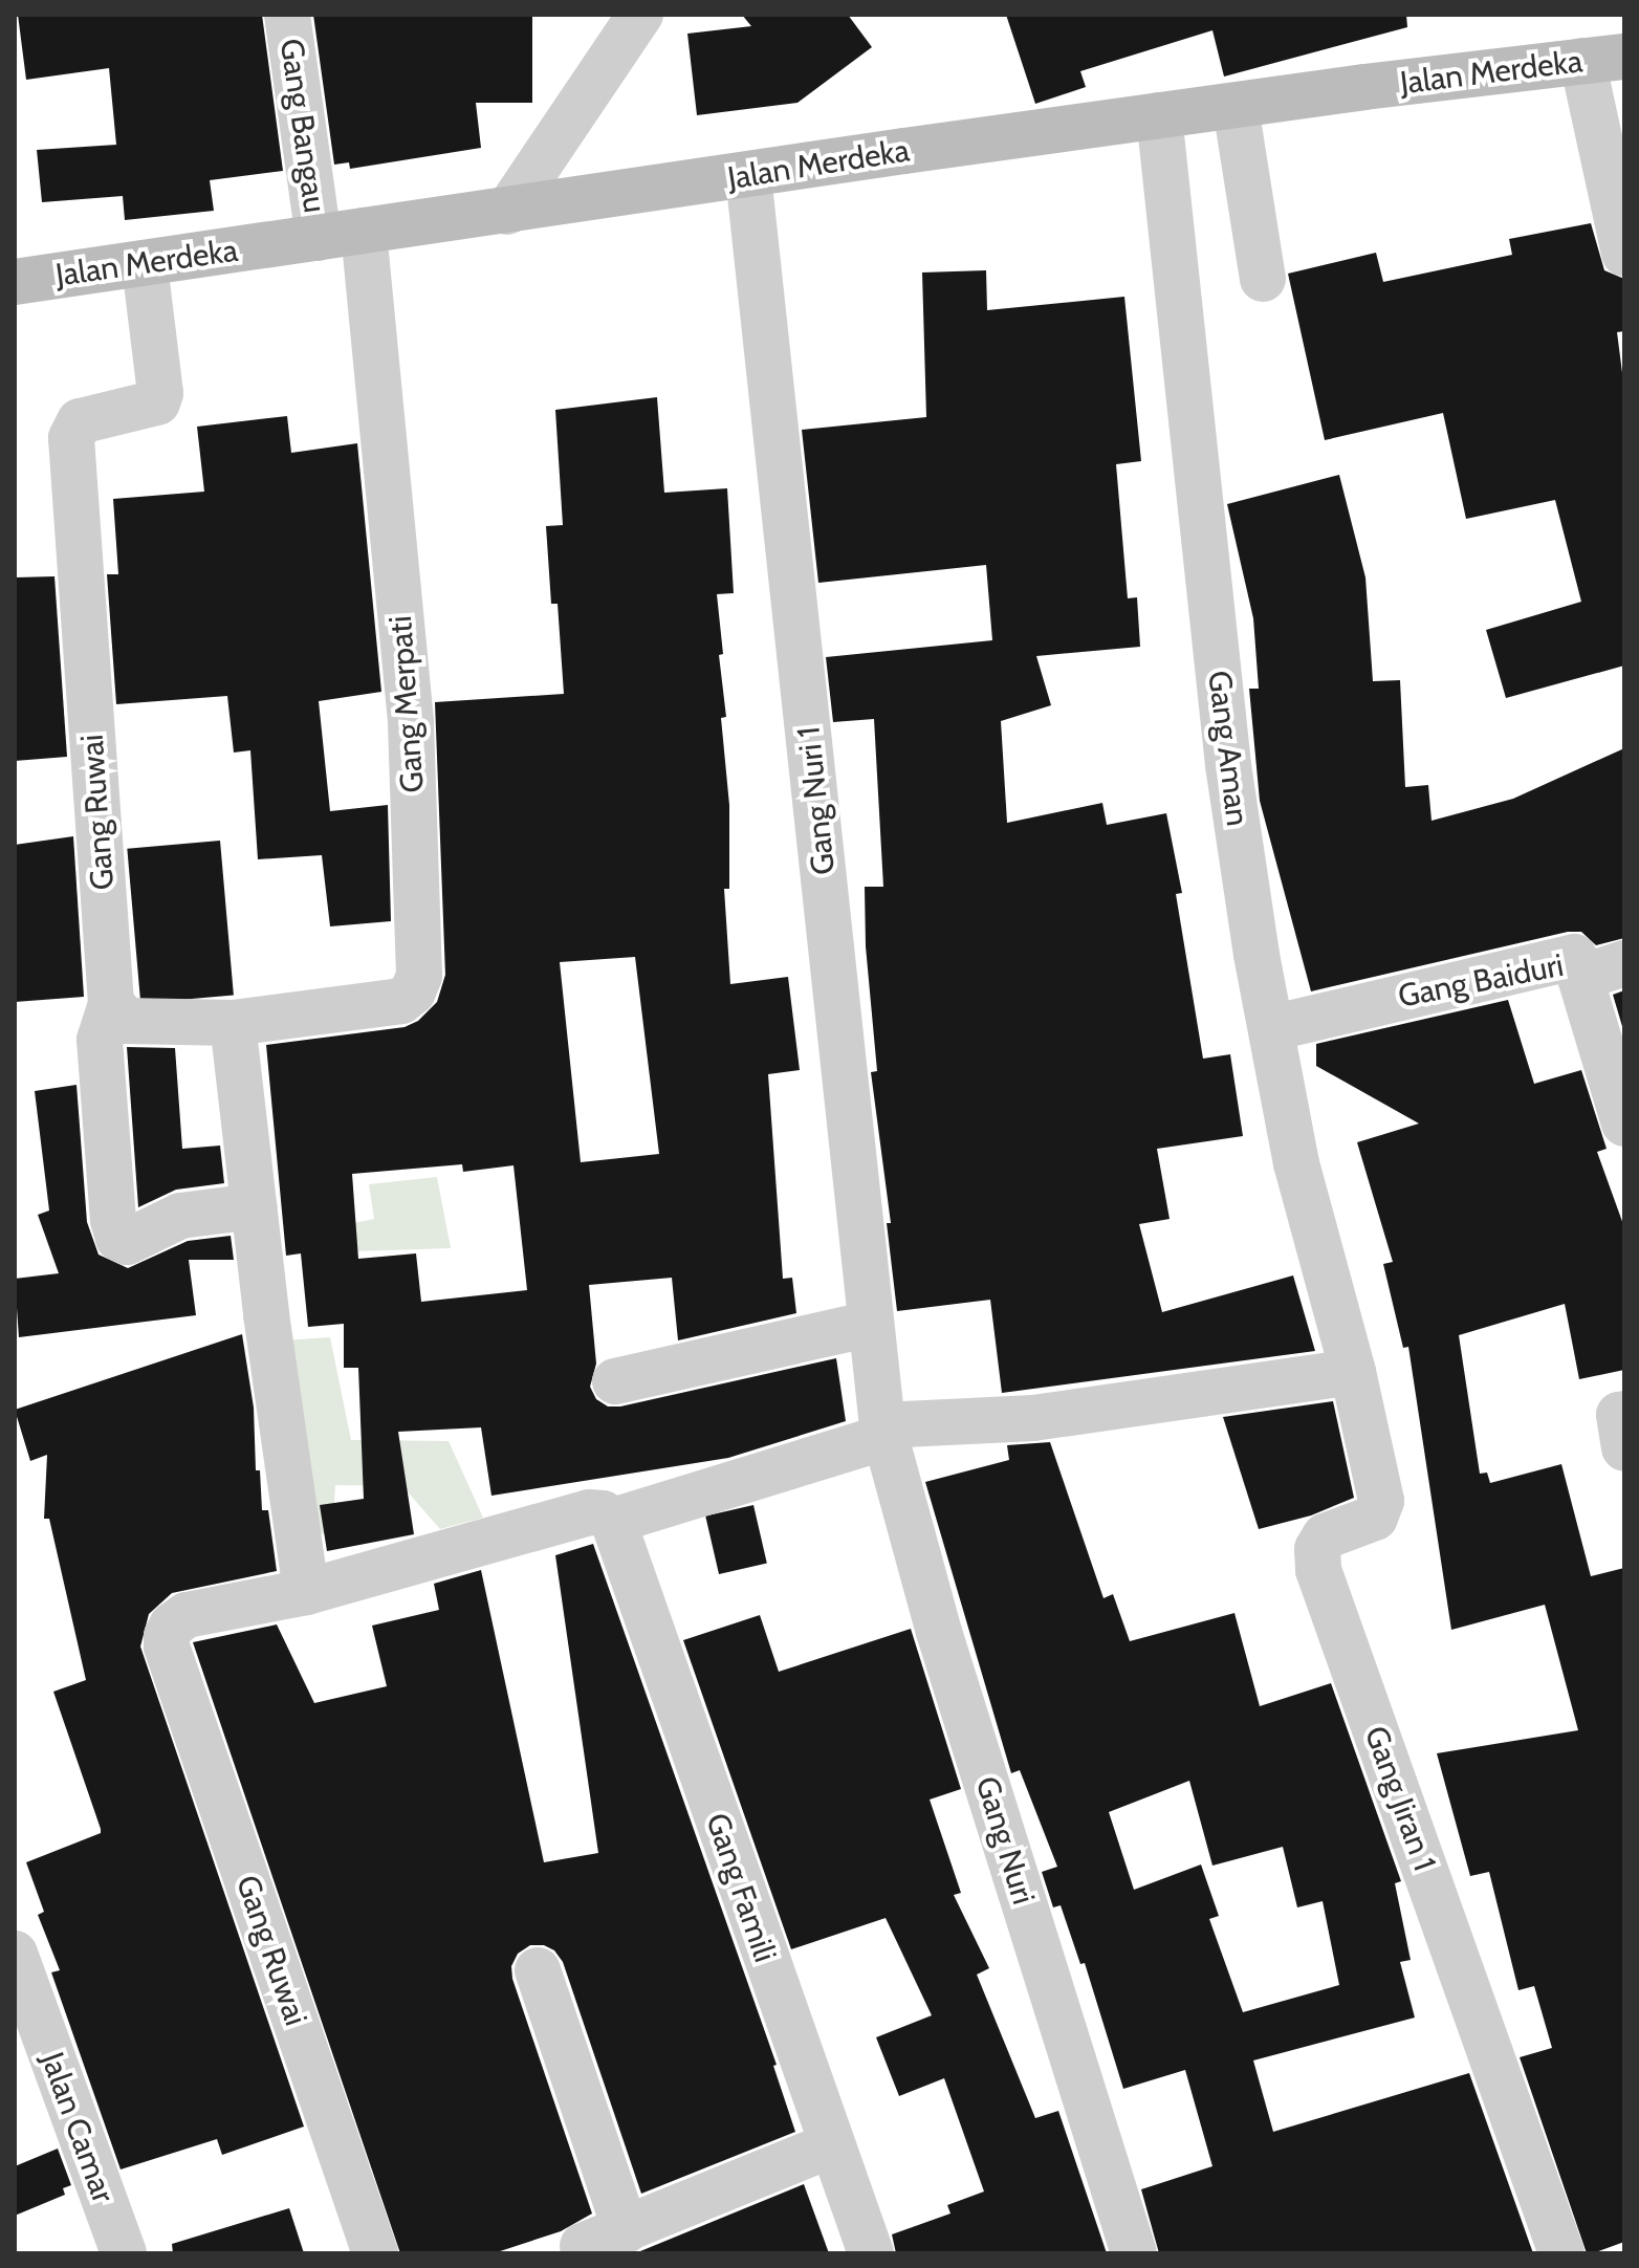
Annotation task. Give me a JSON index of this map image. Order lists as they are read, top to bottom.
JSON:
{
  "streets": {
    "street": [
      "Jalan Merdeka",
      "Gang Bangau",
      "Gang Merpati",
      "Gang Aman",
      "Gang Nuri 1",
      "Gang Ruwai",
      "Gang Baiduri",
      "Gang Jiran 1",
      "Gang Nuri",
      "Gang Famili",
      "Jalan Camar"
    ]
  },
  "crossings": [
    ["Jalan Merdeka", "Gang Bangau"],
    ["Jalan Merdeka", "Gang Merpati"],
    ["Jalan Merdeka", "Gang Aman"],
    ["Jalan Merdeka", "Gang Nuri 1"],
    ["Jalan Merdeka", "Gang Ruwai"],
    ["Gang Aman", "Gang Baiduri"],
    ["Gang Aman", "Gang Jiran 1"],
    ["Gang Nuri 1", "Gang Nuri"]
  ]
}
